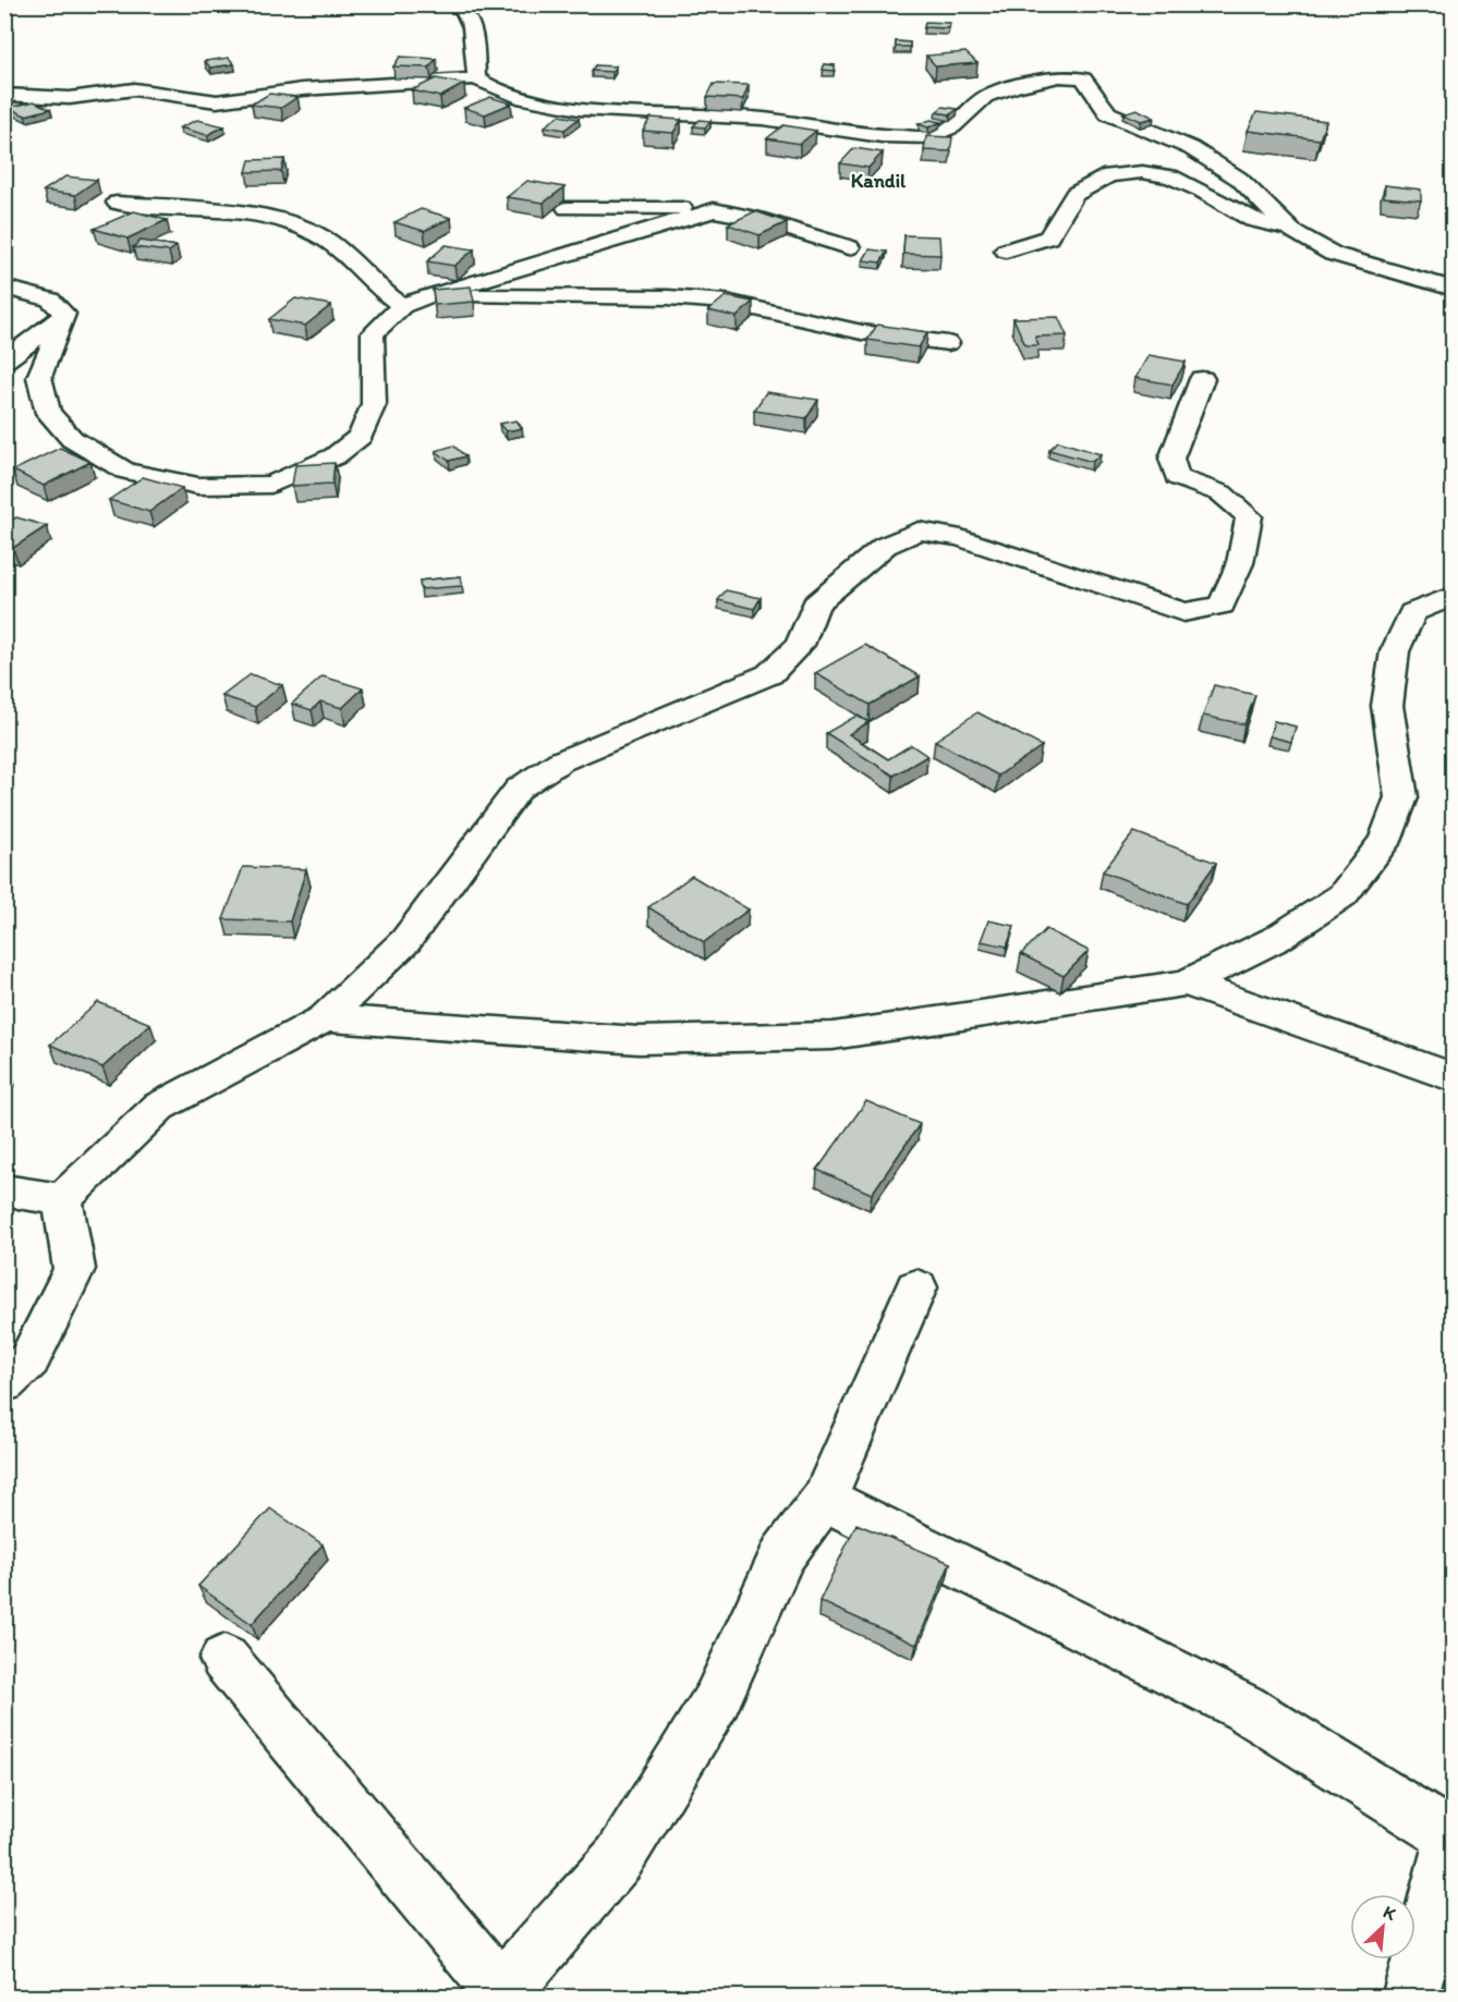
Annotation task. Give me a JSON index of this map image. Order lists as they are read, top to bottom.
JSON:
{
  "districts": ["Kandil"],
  "north": "top right"
}
